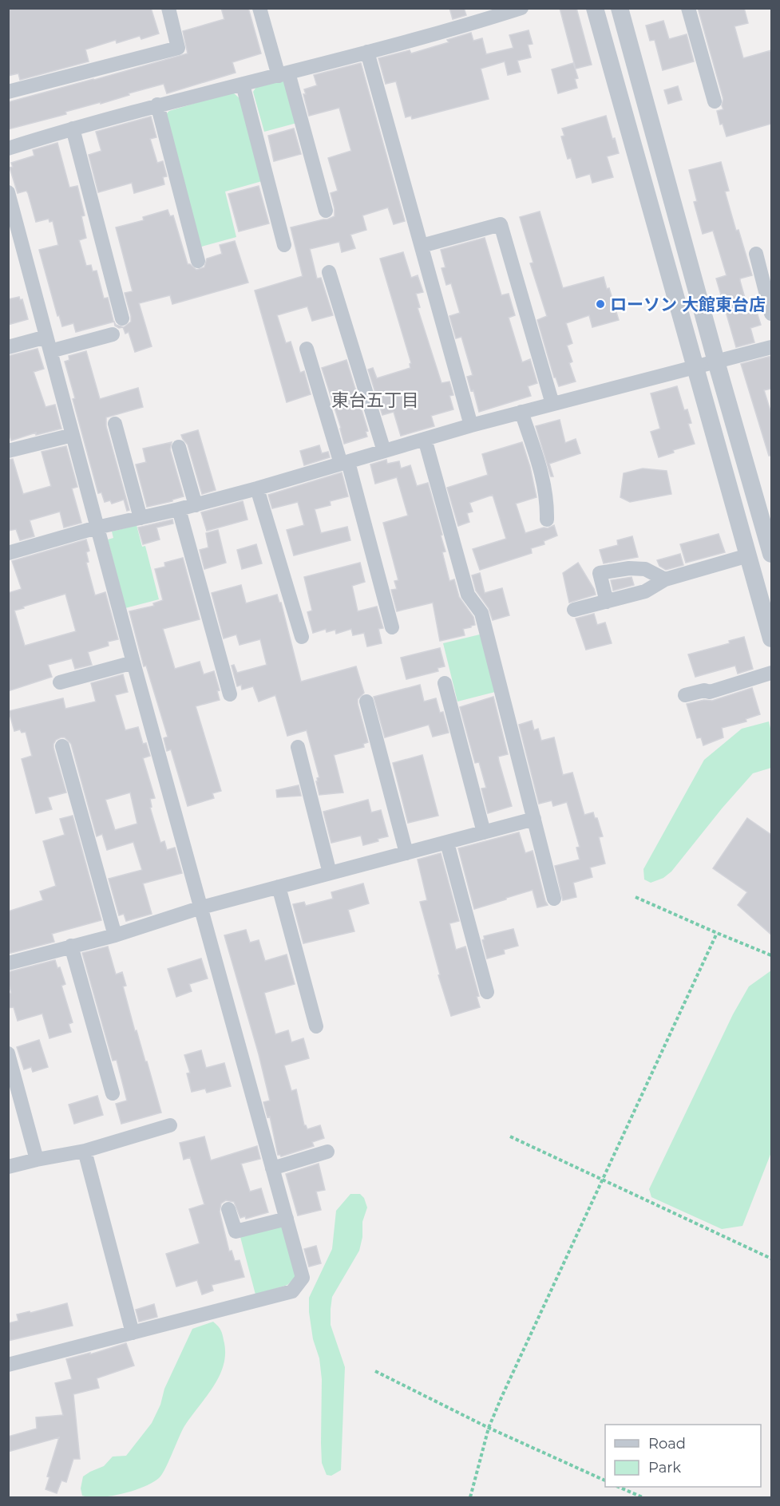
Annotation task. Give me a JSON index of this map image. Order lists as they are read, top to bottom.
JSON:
{
  "districts": ["東台五丁目"],
  "places": ["ローソン 大館東台店"],
  "legend": ["Road", "Park"]
}
